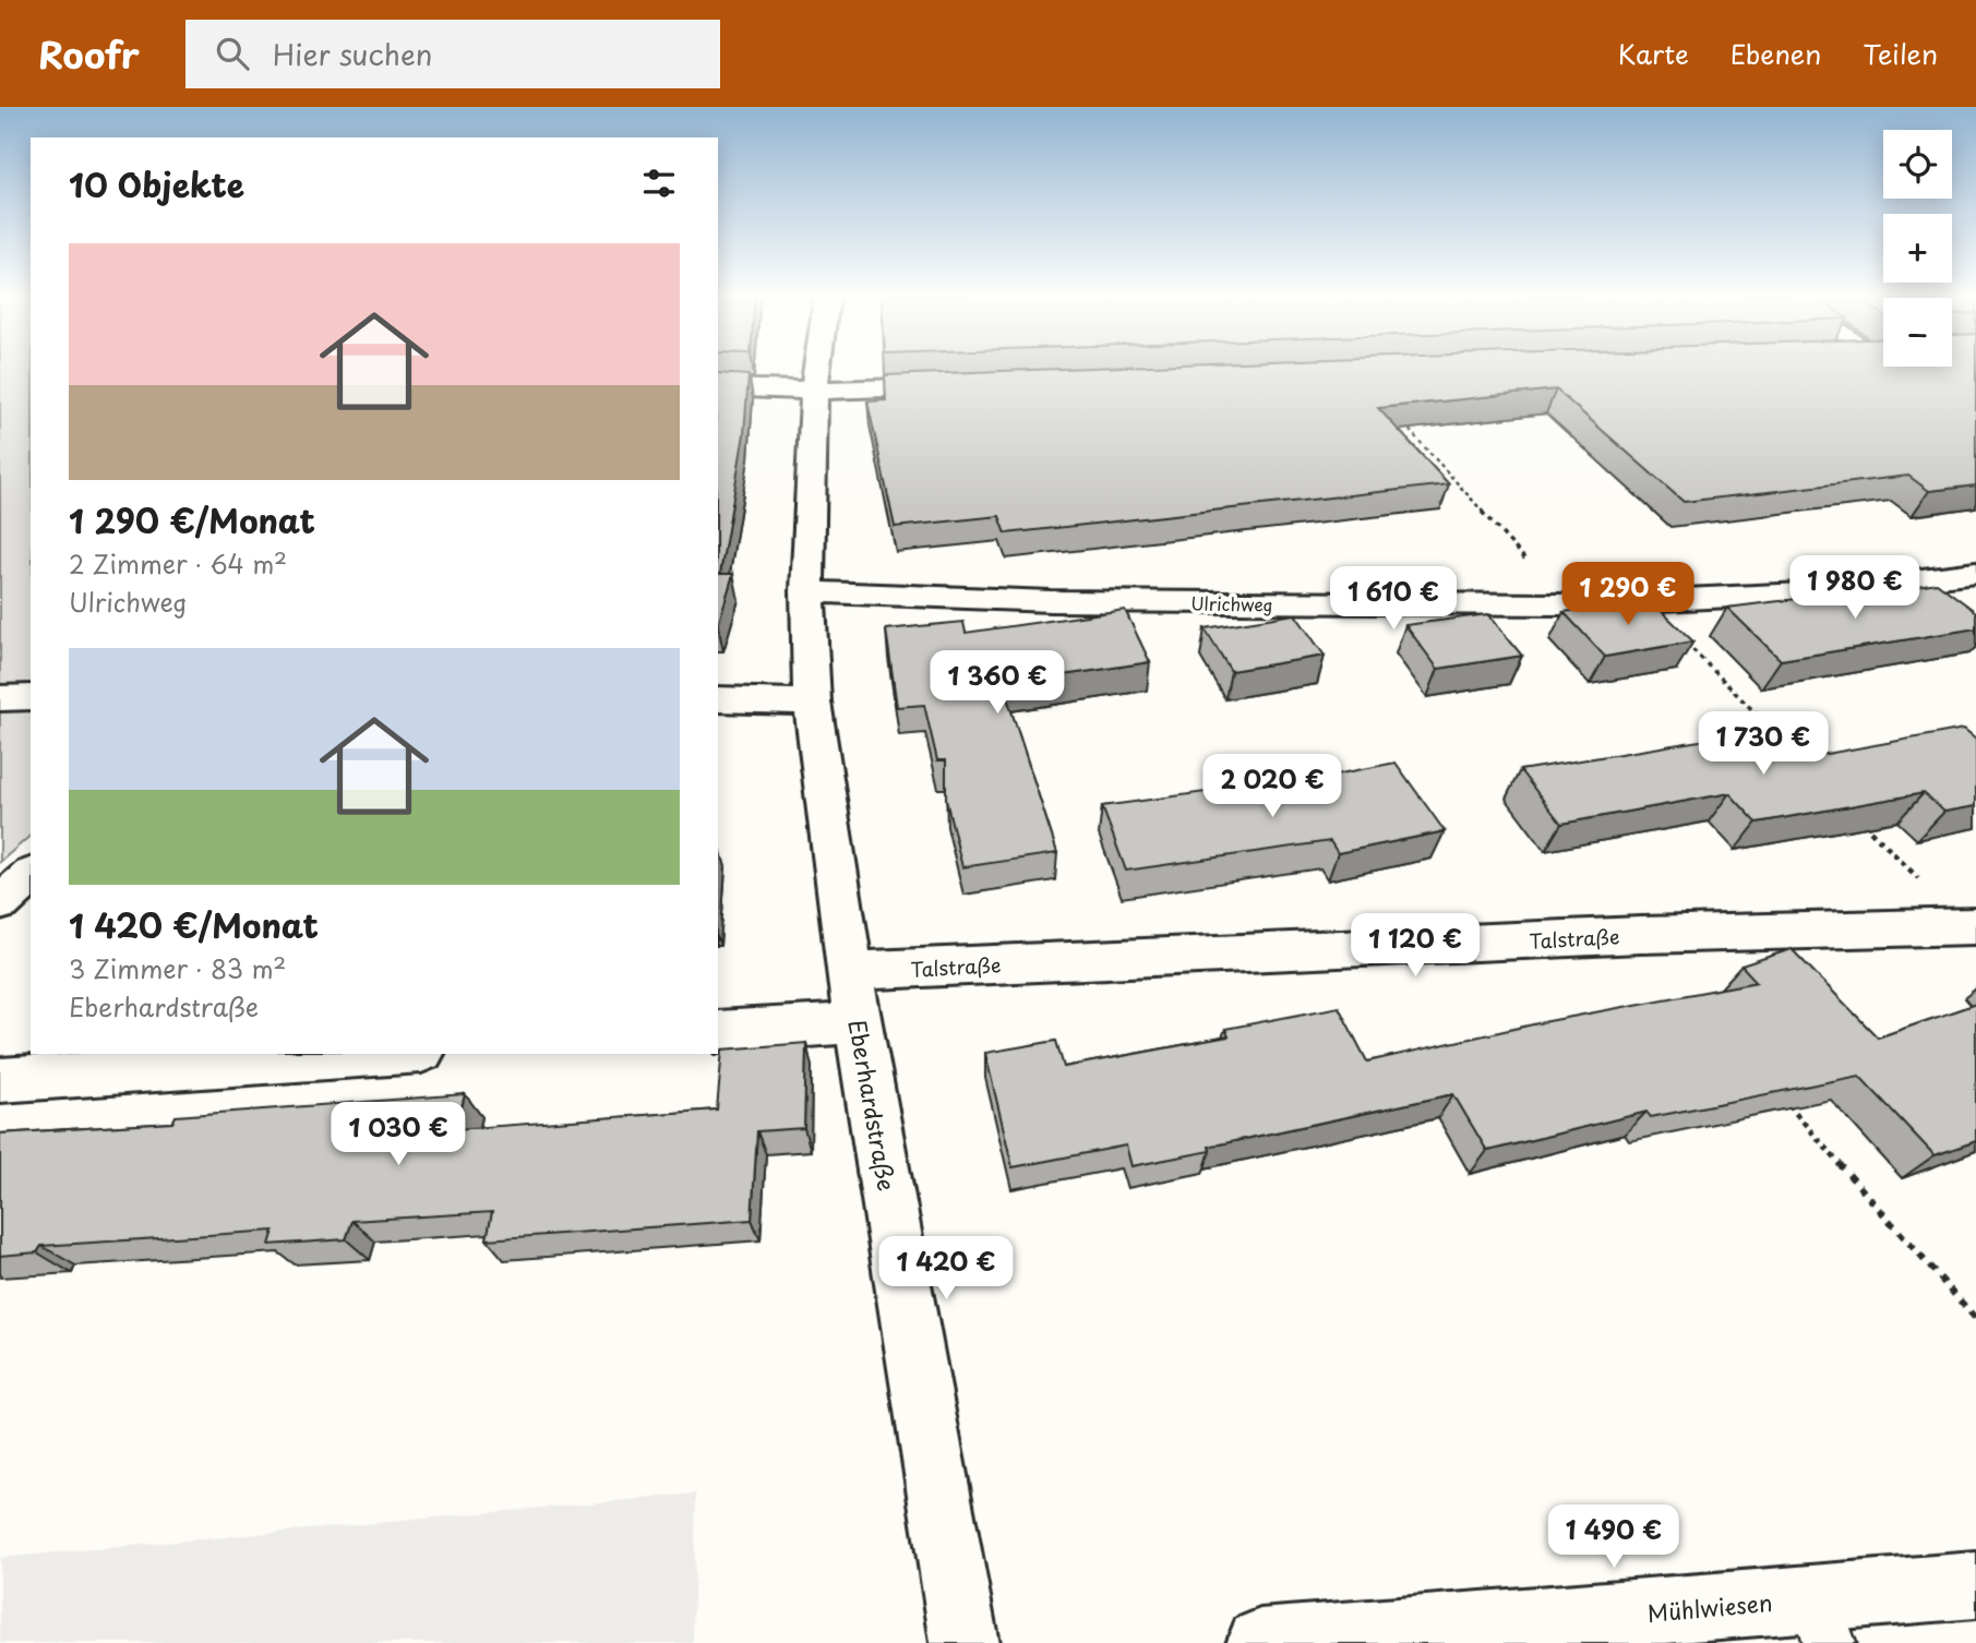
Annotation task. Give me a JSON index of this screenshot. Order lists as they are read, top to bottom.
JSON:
{
  "streets": {
    "street": [
      "Ulrichweg",
      "Talstraße",
      "Eberhardstraße",
      "Mühlwiesen"
    ]
  },
  "crossings": [
    ["Ulrichweg", "Eberhardstraße"],
    ["Talstraße", "Eberhardstraße"]
  ],
  "page": {
    "header": "Roofr",
    "search": "Hier suchen",
    "nav": ["Karte", "Ebenen", "Teilen"],
    "map_buttons": ["+", "−"],
    "heading": "10 Objekte",
    "list": [
      {
        "name": "1 290 €/Monat",
        "note": "2 Zimmer · 64 m² · Ulrichweg"
      },
      {
        "name": "1 420 €/Monat",
        "note": "3 Zimmer · 83 m² · Eberhardstraße"
      }
    ],
    "price": [
      "1 980 €",
      "1 290 €",
      "1 610 €",
      "1 360 €",
      "1 730 €",
      "2 020 €",
      "1 120 €",
      "1 030 €",
      "1 420 €",
      "1 490 €"
    ]
  }
}
